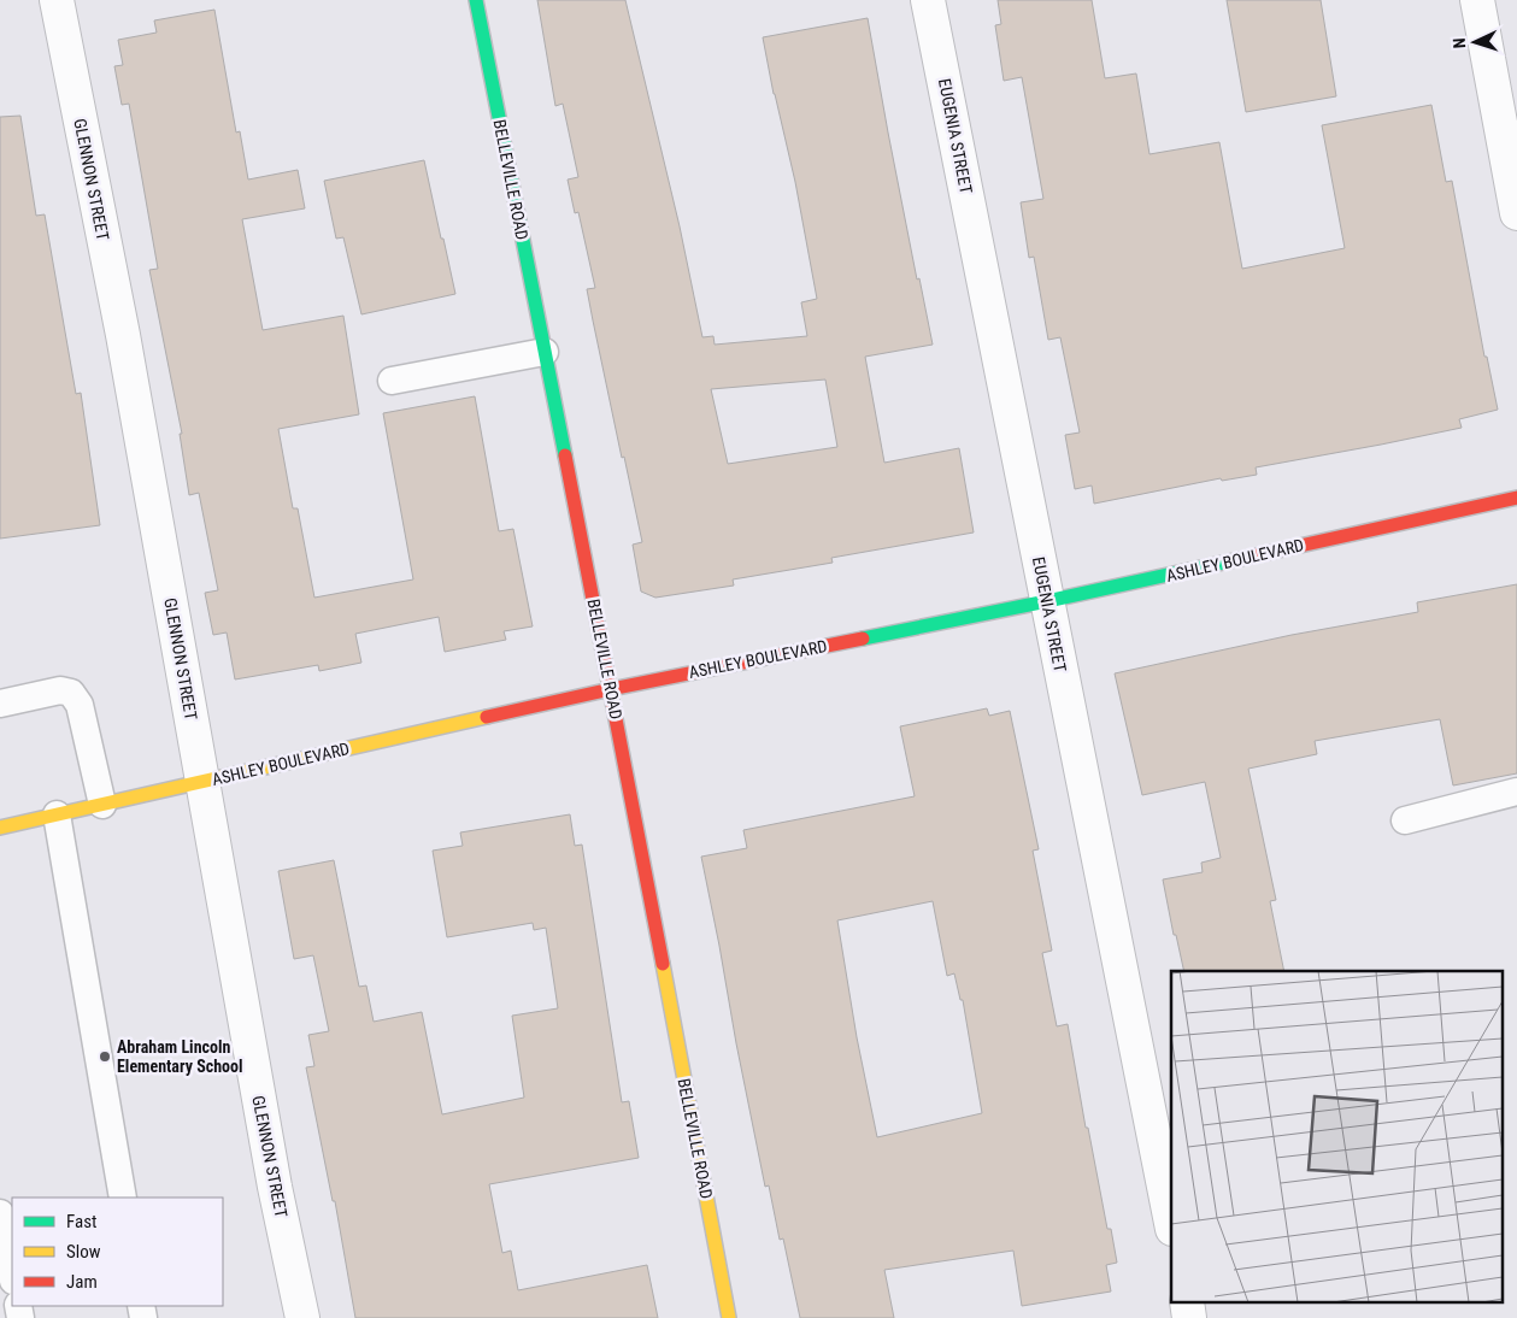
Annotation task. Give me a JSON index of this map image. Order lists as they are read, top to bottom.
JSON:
{
  "streets": {
    "main road": ["BELLEVILLE ROAD", "ASHLEY BOULEVARD"],
    "street": ["EUGENIA STREET", "GLENNON STREET"]
  },
  "crossings": [
    ["EUGENIA STREET", "ASHLEY BOULEVARD"],
    ["GLENNON STREET", "ASHLEY BOULEVARD"],
    ["BELLEVILLE ROAD", "ASHLEY BOULEVARD"]
  ],
  "places": ["Abraham Lincoln Elementary School"],
  "legend": ["Fast", "Slow", "Jam"],
  "north": "left"
}
